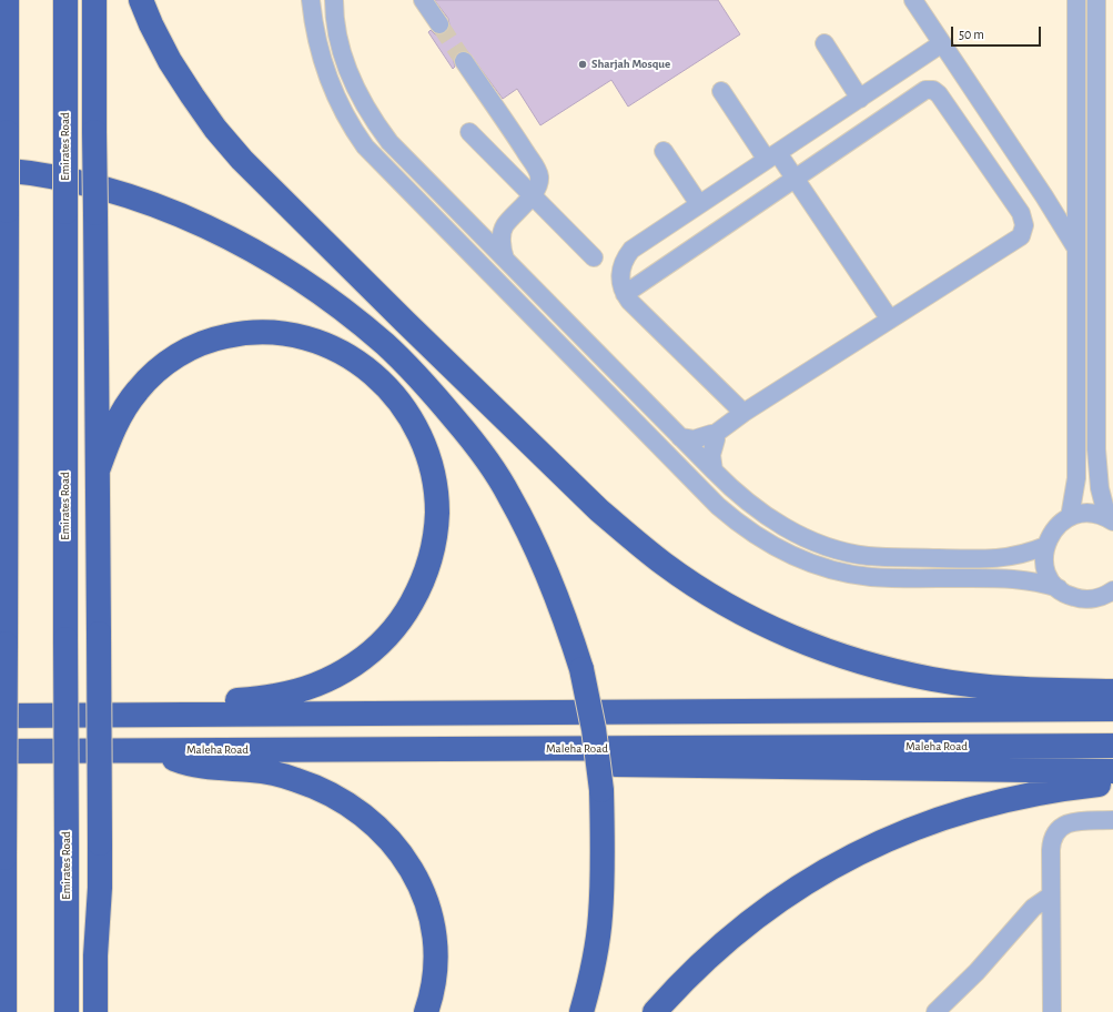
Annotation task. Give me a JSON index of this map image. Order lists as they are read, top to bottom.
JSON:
{
  "streets": {
    "highway": ["Emirates Road", "Maleha Road"]
  },
  "places": ["Sharjah Mosque"],
  "scale_bar": "50 m"
}
